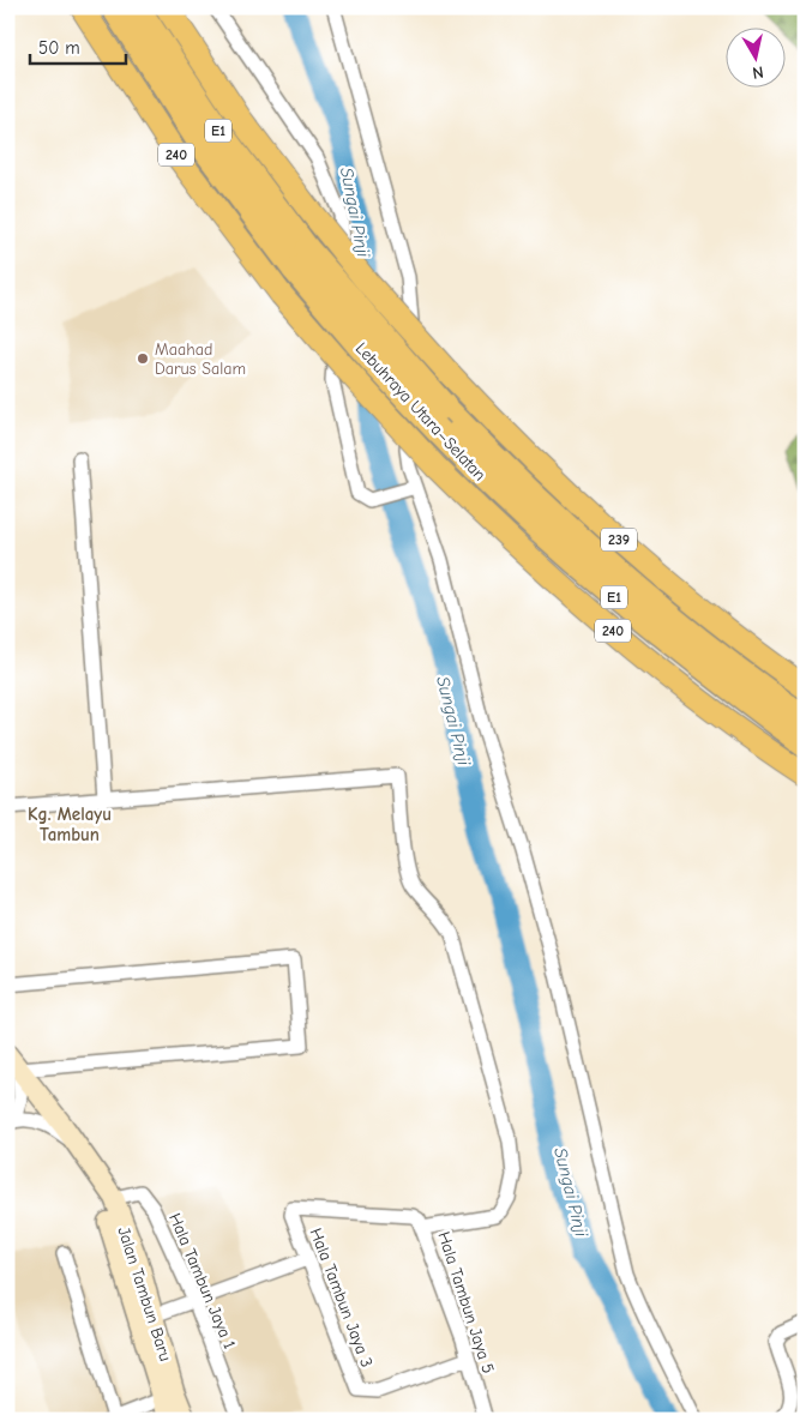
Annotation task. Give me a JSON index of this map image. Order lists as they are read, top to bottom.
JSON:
{
  "streets": {
    "highway": ["E1", "Lebuhraya Utara–Selatan"],
    "main road": ["240", "239", "Jalan Tambun Baru"],
    "street": ["Hala Tambun Jaya 1", "Hala Tambun Jaya 3", "Hala Tambun Jaya 5"]
  },
  "crossings": [
    ["Hala Tambun Jaya 1", "Jalan Tambun Baru"],
    ["Hala Tambun Jaya 3", "Hala Tambun Jaya 5"]
  ],
  "districts": ["Kg. Melayu Tambun"],
  "water": ["Sungai Pinji"],
  "places": ["Maahad Darus Salam"],
  "scale_bar": "50 m",
  "north": "bottom"
}
